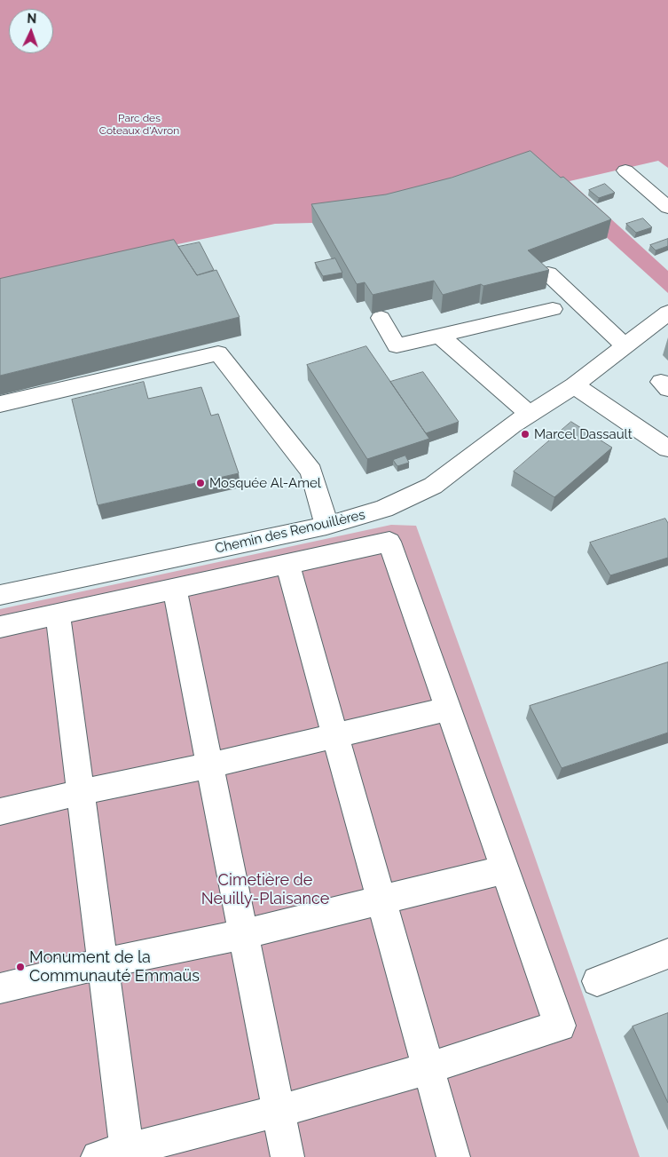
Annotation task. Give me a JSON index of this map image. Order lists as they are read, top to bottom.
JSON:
{
  "streets": {
    "street": ["Chemin des Renouillères"]
  },
  "parks": ["Parc des Coteaux d'Avron", "Cimetière de Neuilly-Plaisance"],
  "places": ["Marcel Dassault", "Mosquée Al-Amel", "Monument de la Communauté Emmaüs"],
  "north": "top"
}
